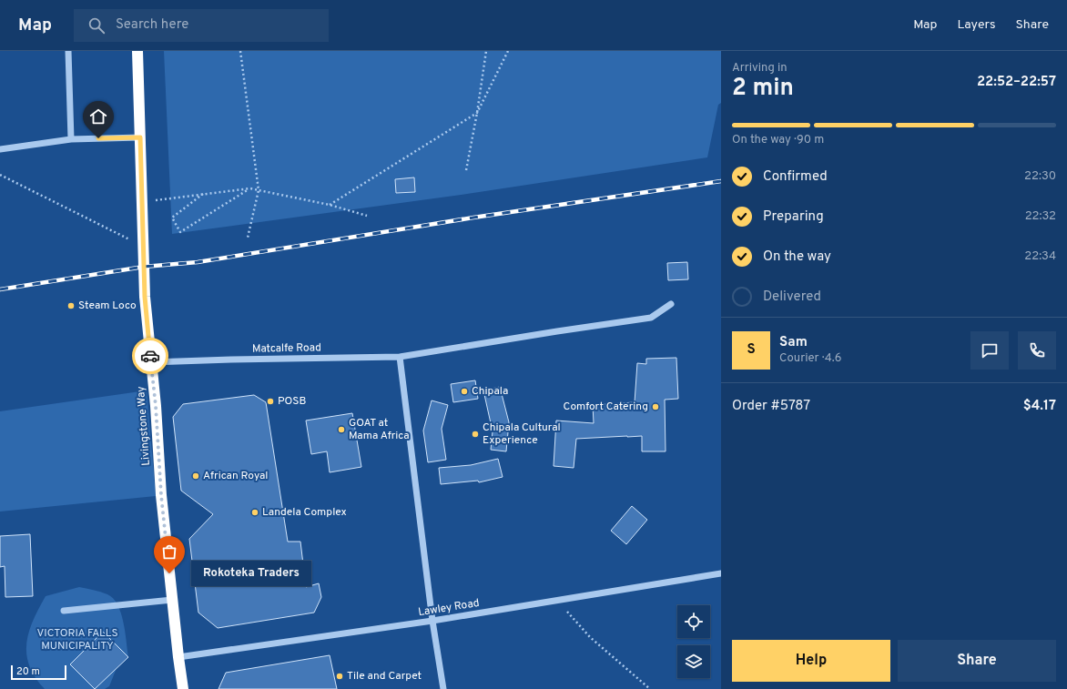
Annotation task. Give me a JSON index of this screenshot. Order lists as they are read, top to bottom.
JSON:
{
  "streets": {
    "highway": ["Livingstone Way"],
    "street": ["Matcalfe Road", "Lawley Road"]
  },
  "crossings": [
    ["Matcalfe Road", "Livingstone Way"],
    ["Livingstone Way", "Lawley Road"]
  ],
  "parks": ["VICTORIA FALLS MUNICIPALITY"],
  "places": [
    "Steam Loco",
    "Chipala",
    "POSB",
    "Comfort Catering",
    "GOAT at Mama Africa",
    "Chipala Cultural Experience",
    "African Royal",
    "Landela Complex",
    "Rokoteka Traders",
    "Tile and Carpet"
  ],
  "scale_bar": "20 m",
  "page": {
    "header": "Map",
    "search": "Search here",
    "nav": ["Map", "Layers", "Share"],
    "heading": ["2 min", "Arriving in", "22:52–22:57"],
    "panel": [
      "Sam",
      "Courier · 4.6",
      "Order #5787",
      "$4.17"
    ],
    "bar": "On the way · 90 m",
    "list": [
      ["Confirmed", "22:30"],
      ["Preparing", "22:32"],
      ["On the way", "22:34"],
      "Delivered"
    ],
    "round": "S",
    "bubble": "Rokoteka Traders",
    "buttons": ["Help", "Share"],
    "scale": "20 m"
  }
}
